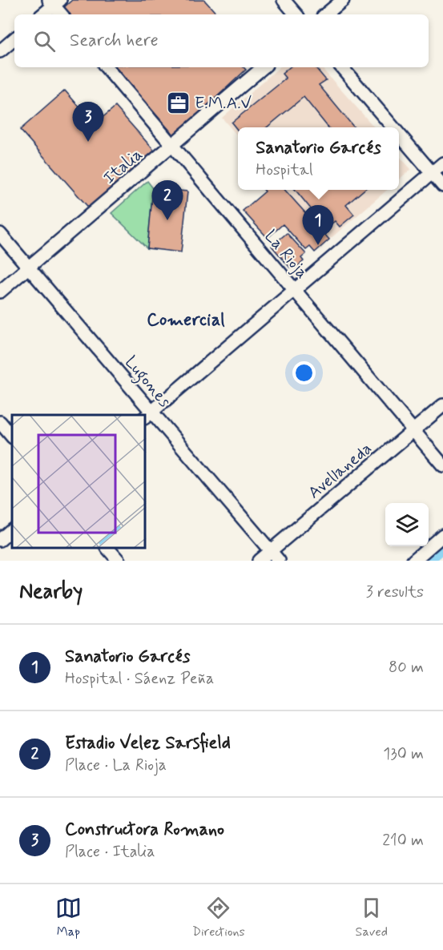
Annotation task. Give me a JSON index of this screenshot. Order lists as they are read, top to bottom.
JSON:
{
  "streets": {
    "street": [
      "Italia",
      "La Rioja",
      "Lugones",
      "Avellaneda"
    ]
  },
  "crossings": [
    ["Italia", "La Rioja"],
    ["Italia", "Lugones"],
    ["La Rioja", "Avellaneda"],
    ["Lugones", "Avellaneda"]
  ],
  "districts": ["Comercial"],
  "places": {
    "office": ["E.M.A.V"]
  },
  "page": {
    "search": "Search here",
    "pins": ["3", "2", "1"],
    "popup": ["Sanatorio Garcés", "Hospital"],
    "heading": ["Nearby", "3 results"],
    "list": [
      {
        "mark": "1",
        "name": "Sanatorio Garcés",
        "note": "Hospital · Sáenz Peña",
        "value": "80 m"
      },
      {
        "mark": "2",
        "name": "Estadio Velez Sarsfield",
        "note": "Place · La Rioja",
        "value": "130 m"
      },
      {
        "mark": "3",
        "name": "Constructora Romano",
        "note": "Place · Italia",
        "value": "210 m"
      }
    ],
    "nav": ["Map", "Directions", "Saved"]
  }
}
